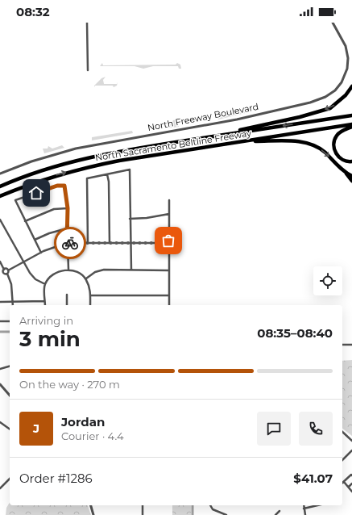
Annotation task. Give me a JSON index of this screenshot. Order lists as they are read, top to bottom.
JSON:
{
  "streets": {
    "highway": ["North Sacramento Beltline Freeway"],
    "street": ["North Freeway Boulevard"]
  },
  "page": {
    "status": "08:32",
    "heading": ["3 min", "Arriving in", "08:35–08:40"],
    "panel": [
      "Jordan",
      "Courier · 4.4",
      "Order #1286",
      "$41.07"
    ],
    "bar": "On the way · 270 m",
    "round": "J"
  }
}
